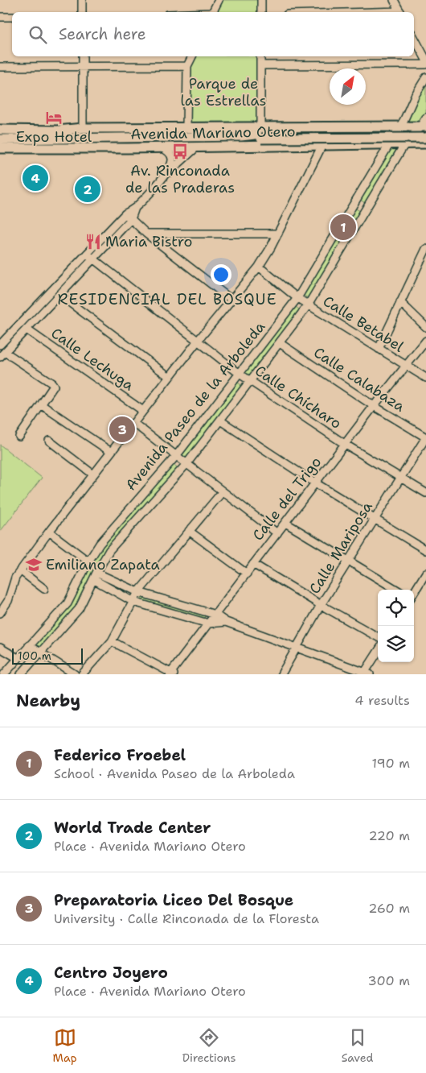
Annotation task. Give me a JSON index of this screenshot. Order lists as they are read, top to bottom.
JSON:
{
  "streets": {
    "main road": ["Avenida Mariano Otero"],
    "street": [
      "Calle Betabel",
      "Calle Lechuga",
      "Calle Calabaza",
      "Calle Chícharo",
      "Avenida Paseo de la Arboleda",
      "Calle del Trigo",
      "Calle Mariposa"
    ]
  },
  "crossings": [
    ["Avenida Mariano Otero", "Avenida Paseo de la Arboleda"],
    ["Calle Betabel", "Avenida Paseo de la Arboleda"],
    ["Calle Betabel", "Calle del Trigo"],
    ["Calle Calabaza", "Avenida Paseo de la Arboleda"],
    ["Calle Calabaza", "Calle del Trigo"],
    ["Calle Calabaza", "Calle Mariposa"],
    ["Calle Chícharo", "Avenida Paseo de la Arboleda"],
    ["Calle Chícharo", "Calle del Trigo"],
    ["Calle Chícharo", "Calle Mariposa"]
  ],
  "districts": ["RESIDENCIAL DEL BOSQUE"],
  "parks": ["Parque de las Estrellas"],
  "places": {
    "hotel": ["Expo Hotel"],
    "bus stop": ["Av. Rinconada de las Praderas"],
    "restaurant": ["Maria Bistro"],
    "school or university": ["Emiliano Zapata"]
  },
  "scale_bar": "100 m",
  "north": "top right",
  "page": {
    "search": "Search here",
    "pins": [
      "4",
      "2",
      "1",
      "3"
    ],
    "scale": "100 m",
    "heading": ["Nearby", "4 results"],
    "list": [
      {
        "mark": "1",
        "name": "Federico Froebel",
        "note": "School · Avenida Paseo de la Arboleda",
        "value": "190 m"
      },
      {
        "mark": "2",
        "name": "World Trade Center",
        "note": "Place · Avenida Mariano Otero",
        "value": "220 m"
      },
      {
        "mark": "3",
        "name": "Preparatoria Liceo Del Bosque",
        "note": "University · Calle Rinconada de la Floresta",
        "value": "260 m"
      },
      {
        "mark": "4",
        "name": "Centro Joyero",
        "note": "Place · Avenida Mariano Otero",
        "value": "300 m"
      }
    ],
    "nav": ["Map", "Directions", "Saved"]
  }
}
